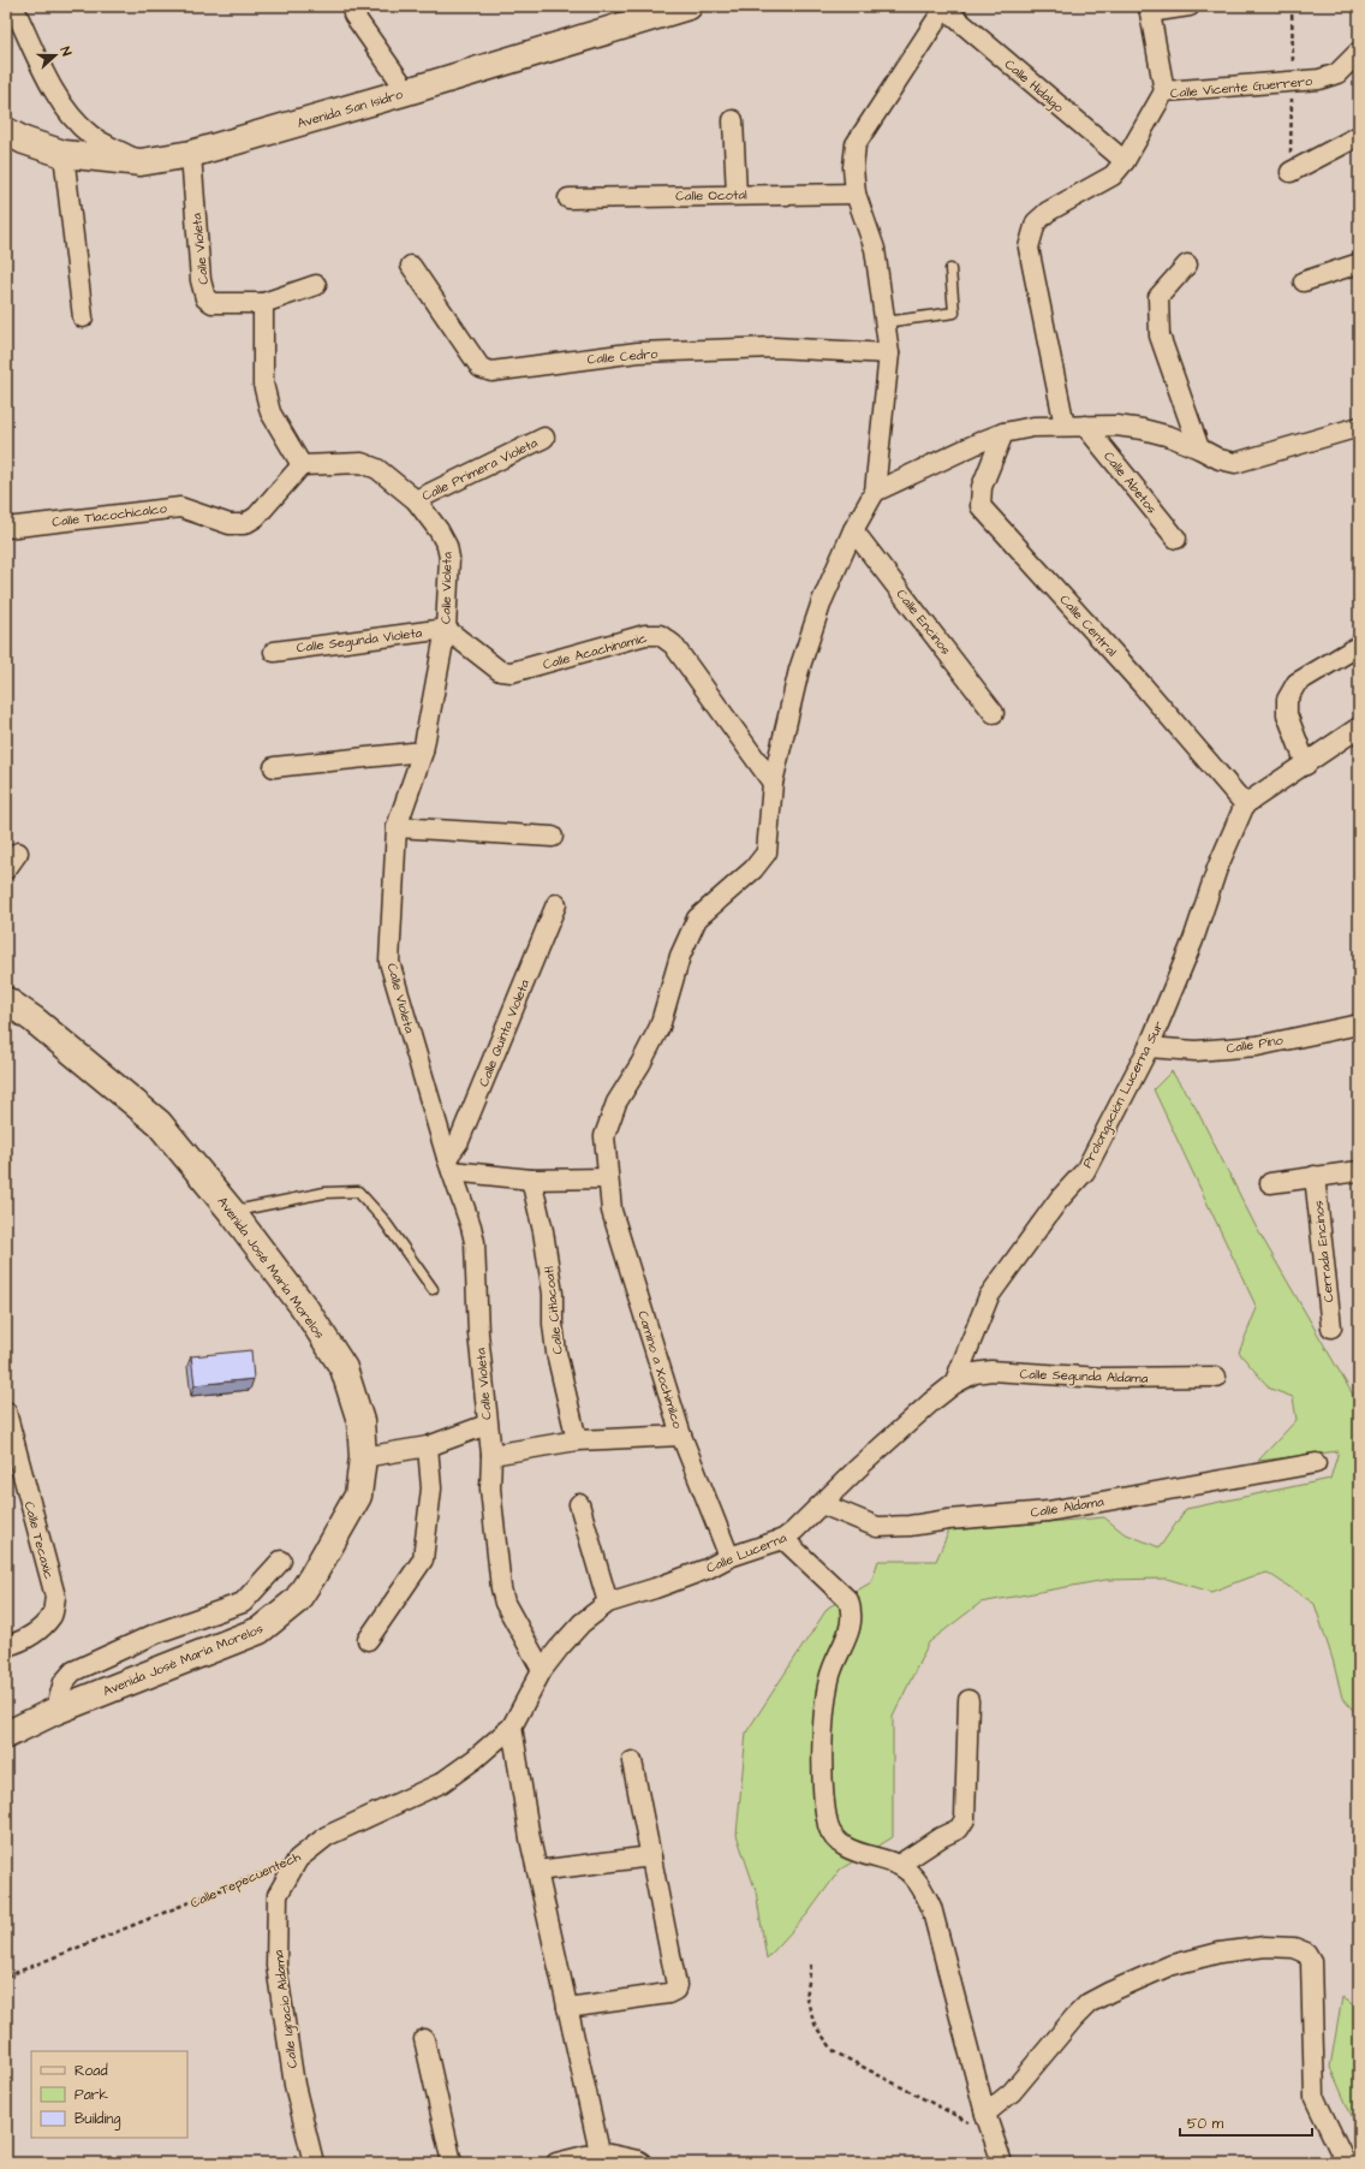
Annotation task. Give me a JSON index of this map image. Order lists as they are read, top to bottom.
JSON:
{
  "streets": {
    "main road": ["Avenida San Isidro", "Avenida José María Morelos"],
    "street": [
      "Calle Hidalgo",
      "Calle Vicente Guerrero",
      "Calle Ocotal",
      "Calle Violeta",
      "Calle Cedro",
      "Calle Primera Violeta",
      "Calle Abetos",
      "Calle Tlacochicalco",
      "Calle Encinos",
      "Calle Central",
      "Calle Segunda Violeta",
      "Calle Acachinamic",
      "Calle Quinta Violeta",
      "Calle Pino",
      "Prolongación Lucerna Sur",
      "Cerrada Encinos",
      "Calle Citlacoatl",
      "Camino a Xochimilco",
      "Calle Segunda Aldama",
      "Calle Aldama",
      "Calle Tecaxic",
      "Calle Lucerna",
      "Calle Tepecuentech",
      "Calle Ignacio Aldama"
    ]
  },
  "crossings": [
    ["Calle Hidalgo", "Calle Vicente Guerrero"],
    ["Avenida San Isidro", "Calle Violeta"],
    ["Calle Violeta", "Calle Primera Violeta"],
    ["Calle Violeta", "Calle Tlacochicalco"],
    ["Calle Violeta", "Calle Segunda Violeta"],
    ["Calle Violeta", "Calle Acachinamic"],
    ["Calle Violeta", "Calle Quinta Violeta"],
    ["Calle Violeta", "Calle Lucerna"],
    ["Calle Violeta", "Calle Tepecuentech"],
    ["Calle Encinos", "Camino a Xochimilco"],
    ["Calle Central", "Prolongación Lucerna Sur"],
    ["Calle Segunda Violeta", "Calle Acachinamic"],
    ["Calle Acachinamic", "Camino a Xochimilco"],
    ["Calle Pino", "Prolongación Lucerna Sur"],
    ["Prolongación Lucerna Sur", "Calle Segunda Aldama"],
    ["Prolongación Lucerna Sur", "Calle Lucerna"],
    ["Camino a Xochimilco", "Calle Lucerna"],
    ["Calle Segunda Aldama", "Calle Lucerna"],
    ["Calle Aldama", "Calle Lucerna"],
    ["Calle Lucerna", "Calle Tepecuentech"],
    ["Calle Tepecuentech", "Calle Ignacio Aldama"]
  ],
  "legend": ["Road", "Park", "Building"],
  "scale_bar": "50 m",
  "north": "right"
}
